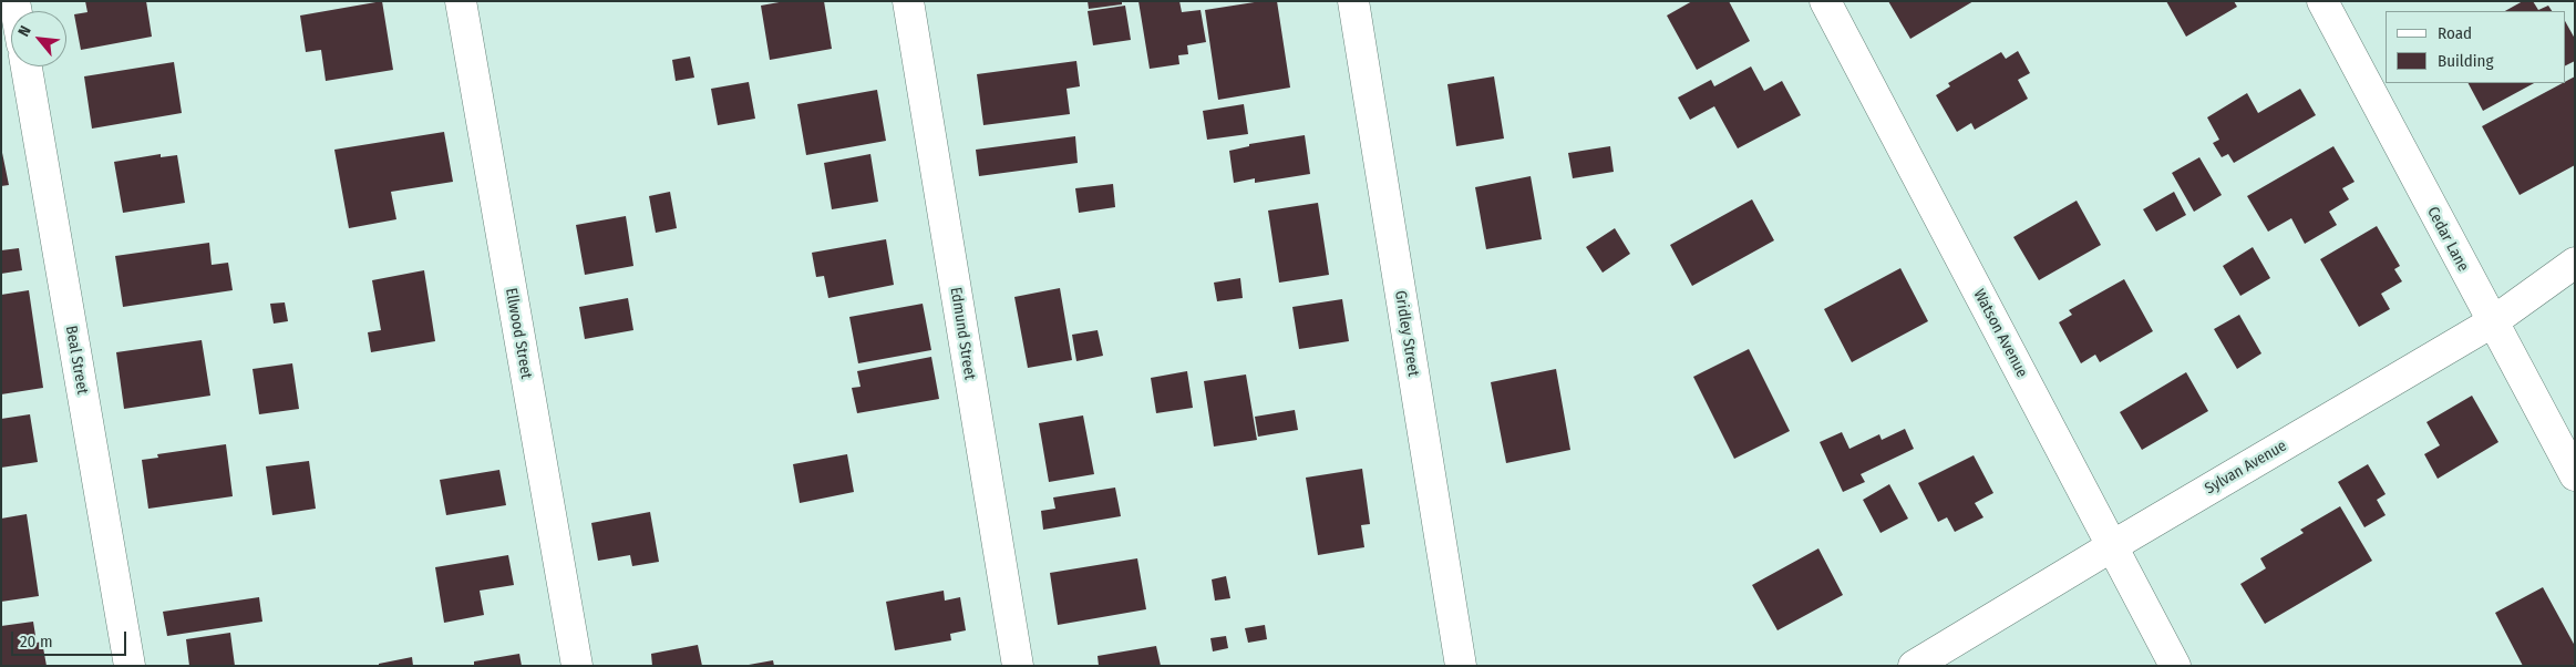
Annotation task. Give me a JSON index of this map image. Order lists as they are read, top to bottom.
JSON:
{
  "streets": {
    "street": [
      "Cedar Lane",
      "Ellwood Street",
      "Edmund Street",
      "Gridley Street",
      "Watson Avenue",
      "Beal Street",
      "Sylvan Avenue"
    ]
  },
  "crossings": [
    ["Cedar Lane", "Sylvan Avenue"],
    ["Watson Avenue", "Sylvan Avenue"]
  ],
  "legend": ["Road", "Building"],
  "scale_bar": "20 m",
  "north": "top left"
}
